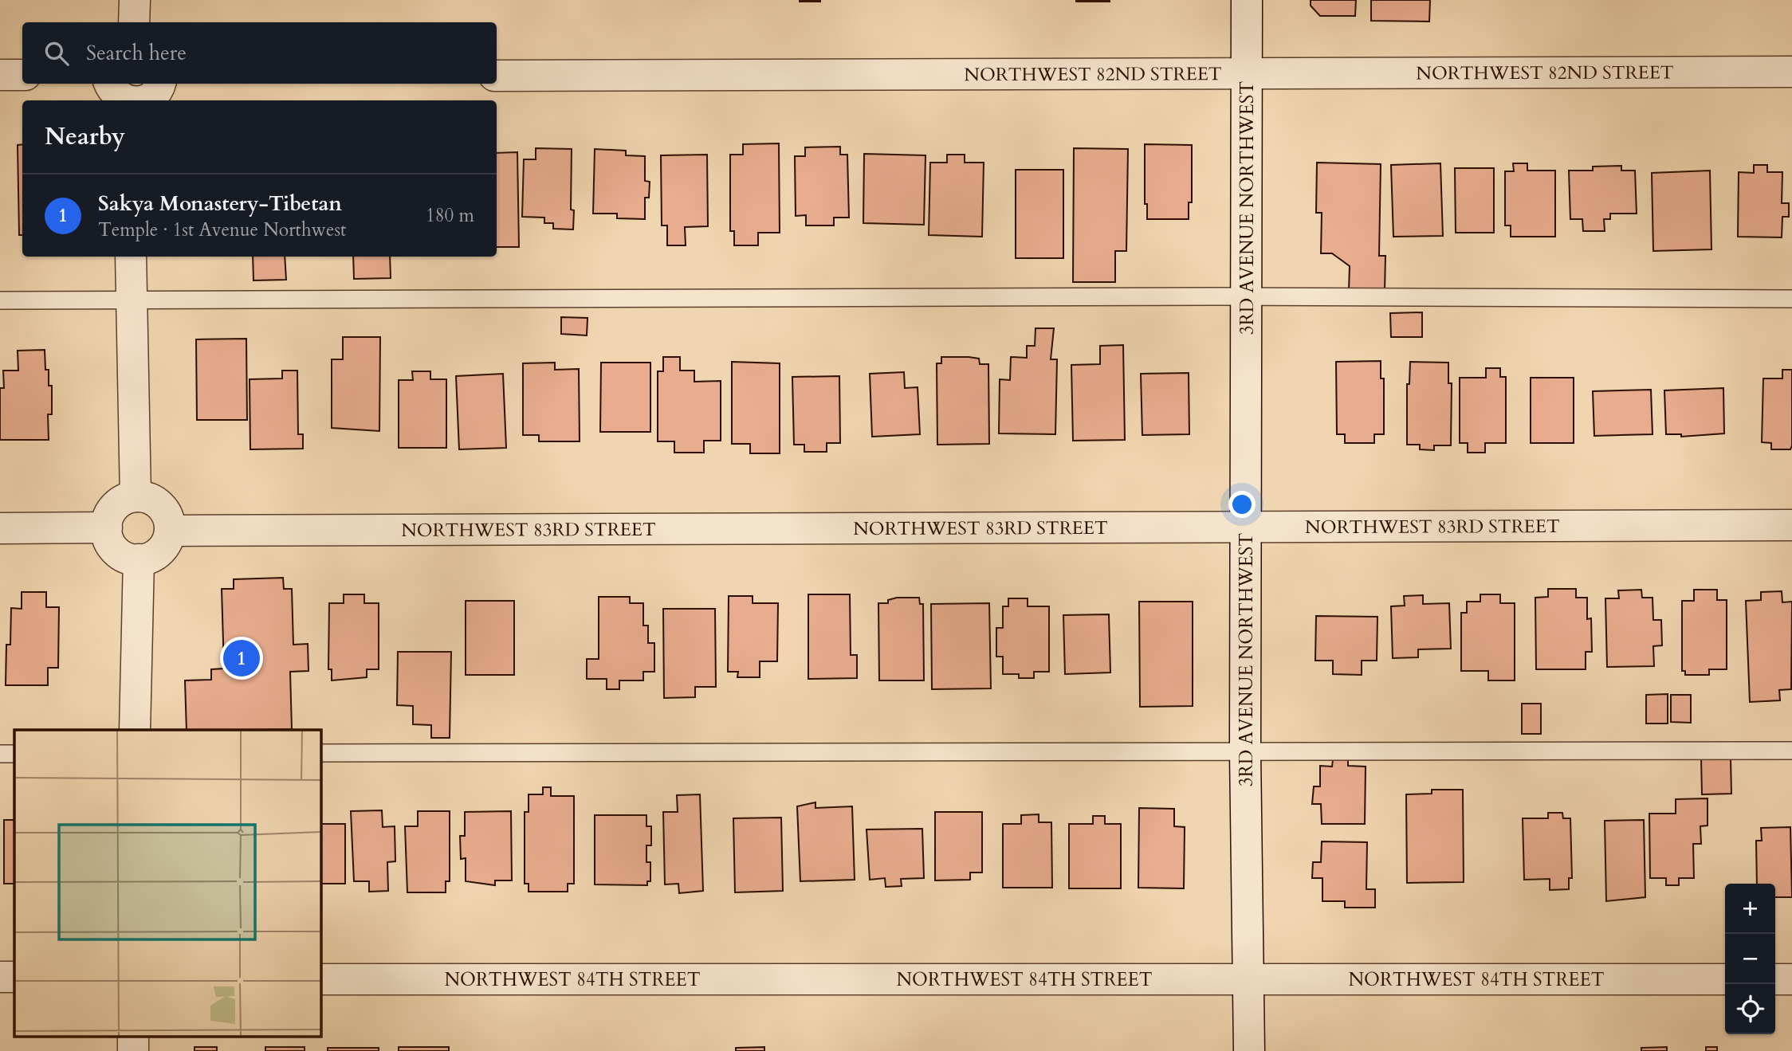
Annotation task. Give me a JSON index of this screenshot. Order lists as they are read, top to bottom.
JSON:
{
  "streets": {
    "street": [
      "NORTHWEST 82ND STREET",
      "3RD AVENUE NORTHWEST",
      "NORTHWEST 83RD STREET",
      "NORTHWEST 84TH STREET"
    ]
  },
  "crossings": [
    ["NORTHWEST 82ND STREET", "3RD AVENUE NORTHWEST"],
    ["3RD AVENUE NORTHWEST", "NORTHWEST 83RD STREET"],
    ["3RD AVENUE NORTHWEST", "NORTHWEST 84TH STREET"]
  ],
  "page": {
    "search": "Search here",
    "heading": "Nearby",
    "list": [
      {
        "mark": "1",
        "name": "Sakya Monastery-Tibetan",
        "note": "Temple · 1st Avenue Northwest",
        "value": "180 m"
      }
    ],
    "pins": "1",
    "map_buttons": ["+", "−"]
  }
}
